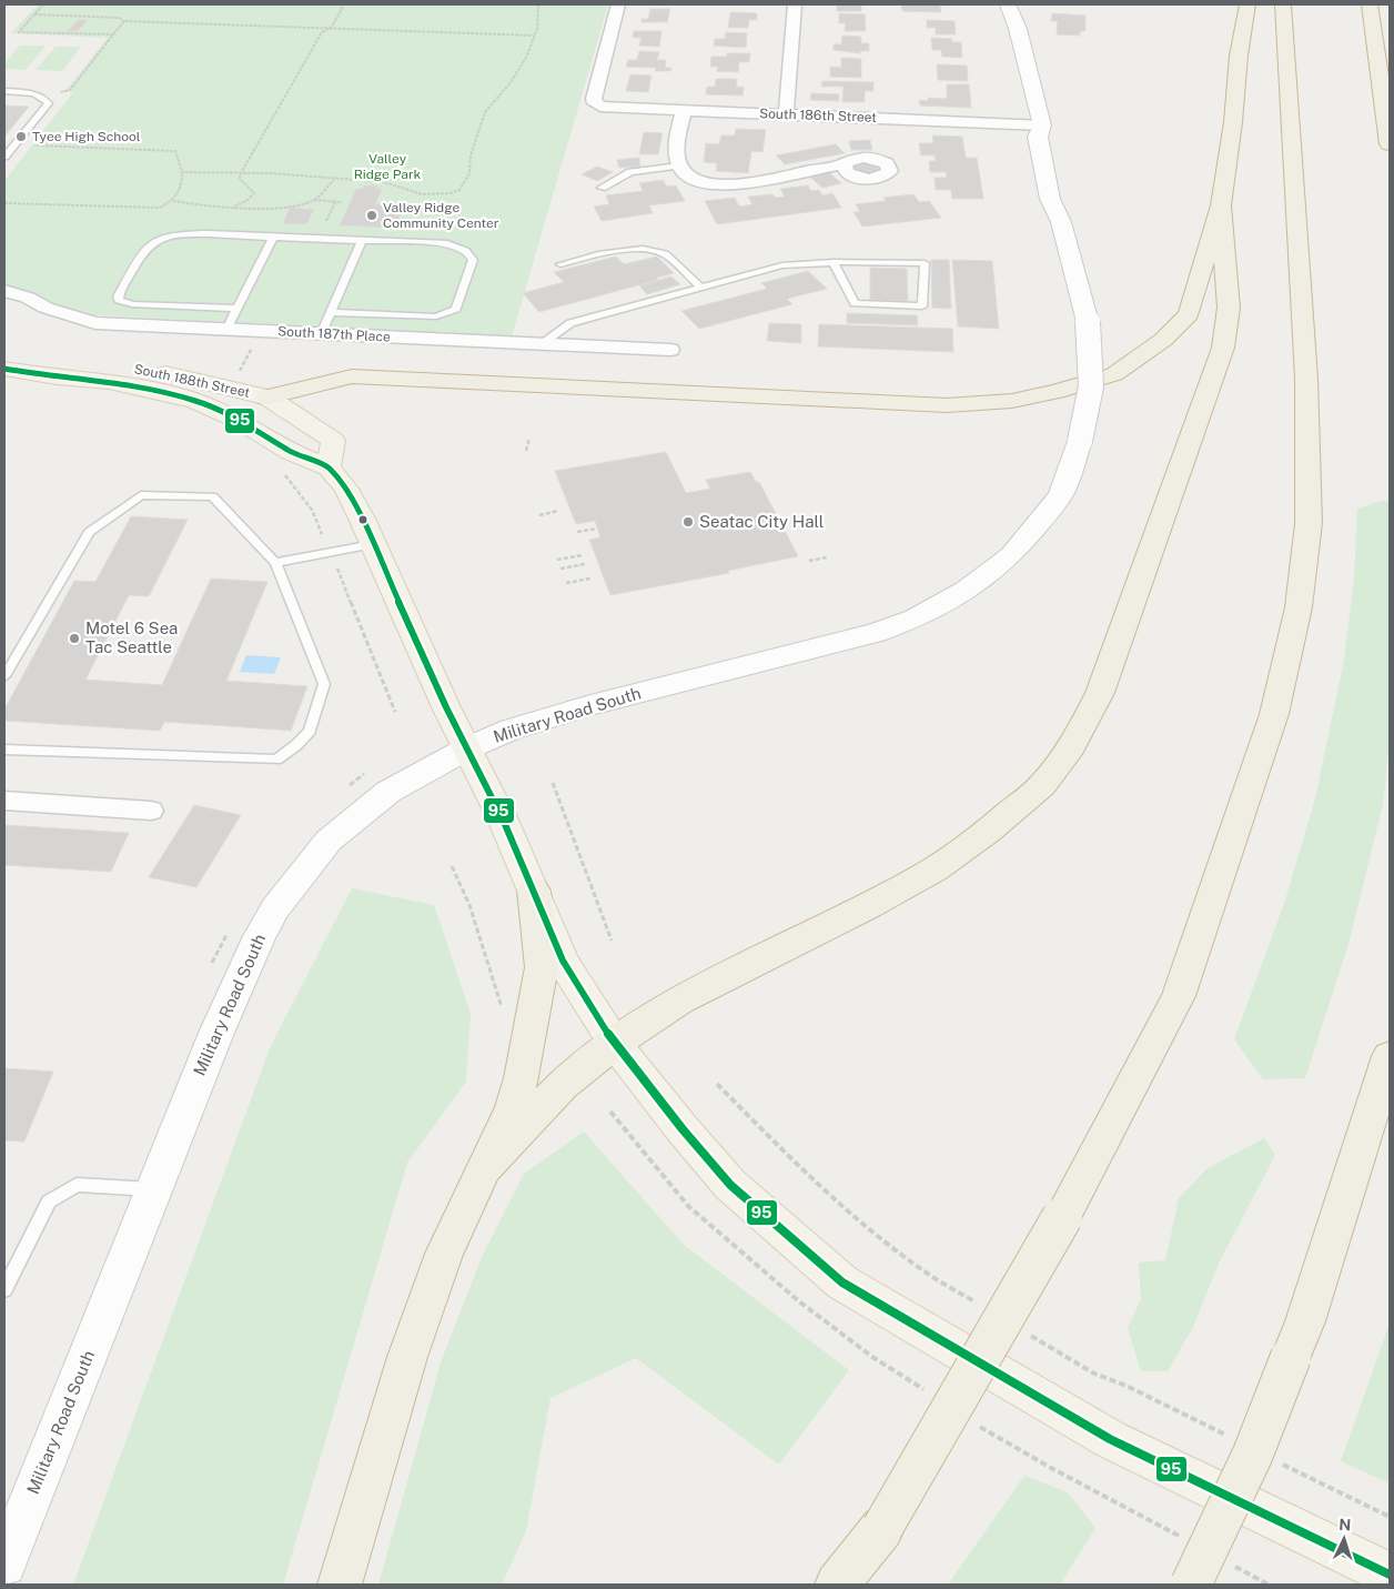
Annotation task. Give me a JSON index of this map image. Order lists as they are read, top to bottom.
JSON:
{
  "streets": {
    "main road": ["South 188th Street", "Military Road South"],
    "street": ["South 186th Street", "South 187th Place"]
  },
  "crossings": [
    ["South 186th Street", "Military Road South"],
    ["South 188th Street", "Military Road South"]
  ],
  "parks": ["Valley Ridge Park"],
  "places": [
    "Tyee High School",
    "Valley Ridge Community Center",
    "Seatac City Hall",
    "Motel 6 Sea Tac Seattle"
  ],
  "lines": ["transit line 95"],
  "north": "top"
}
